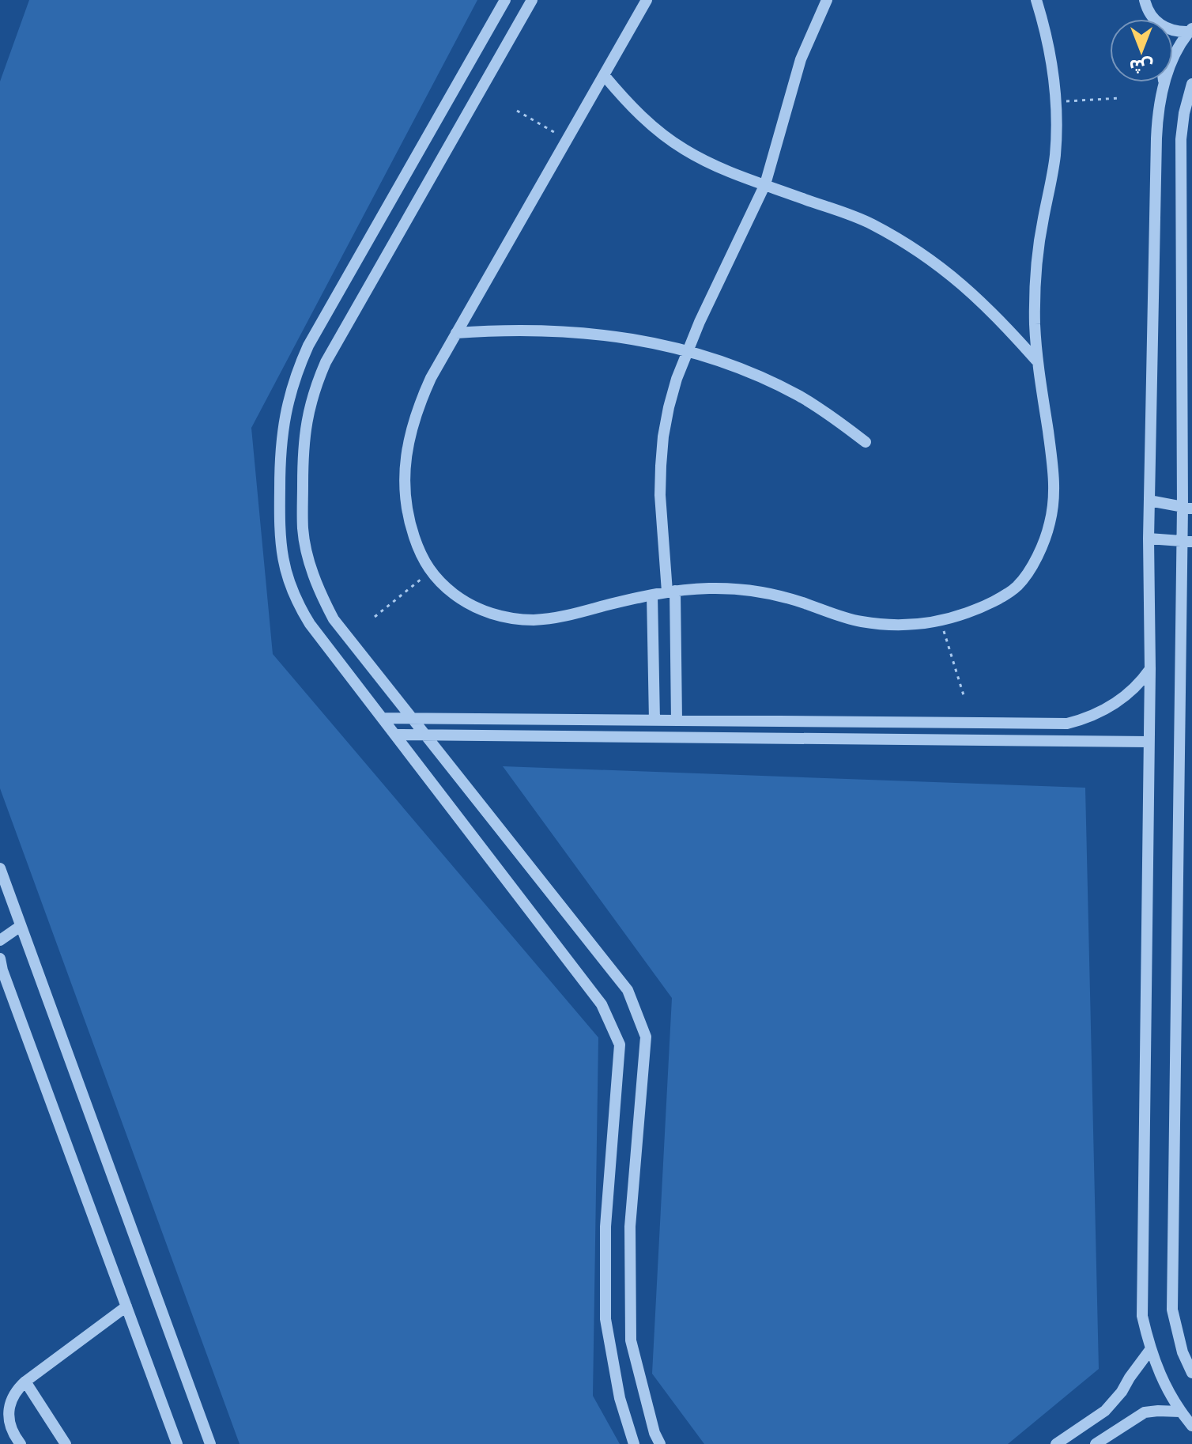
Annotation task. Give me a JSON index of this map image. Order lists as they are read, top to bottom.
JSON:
{
  "north": "bottom"
}
